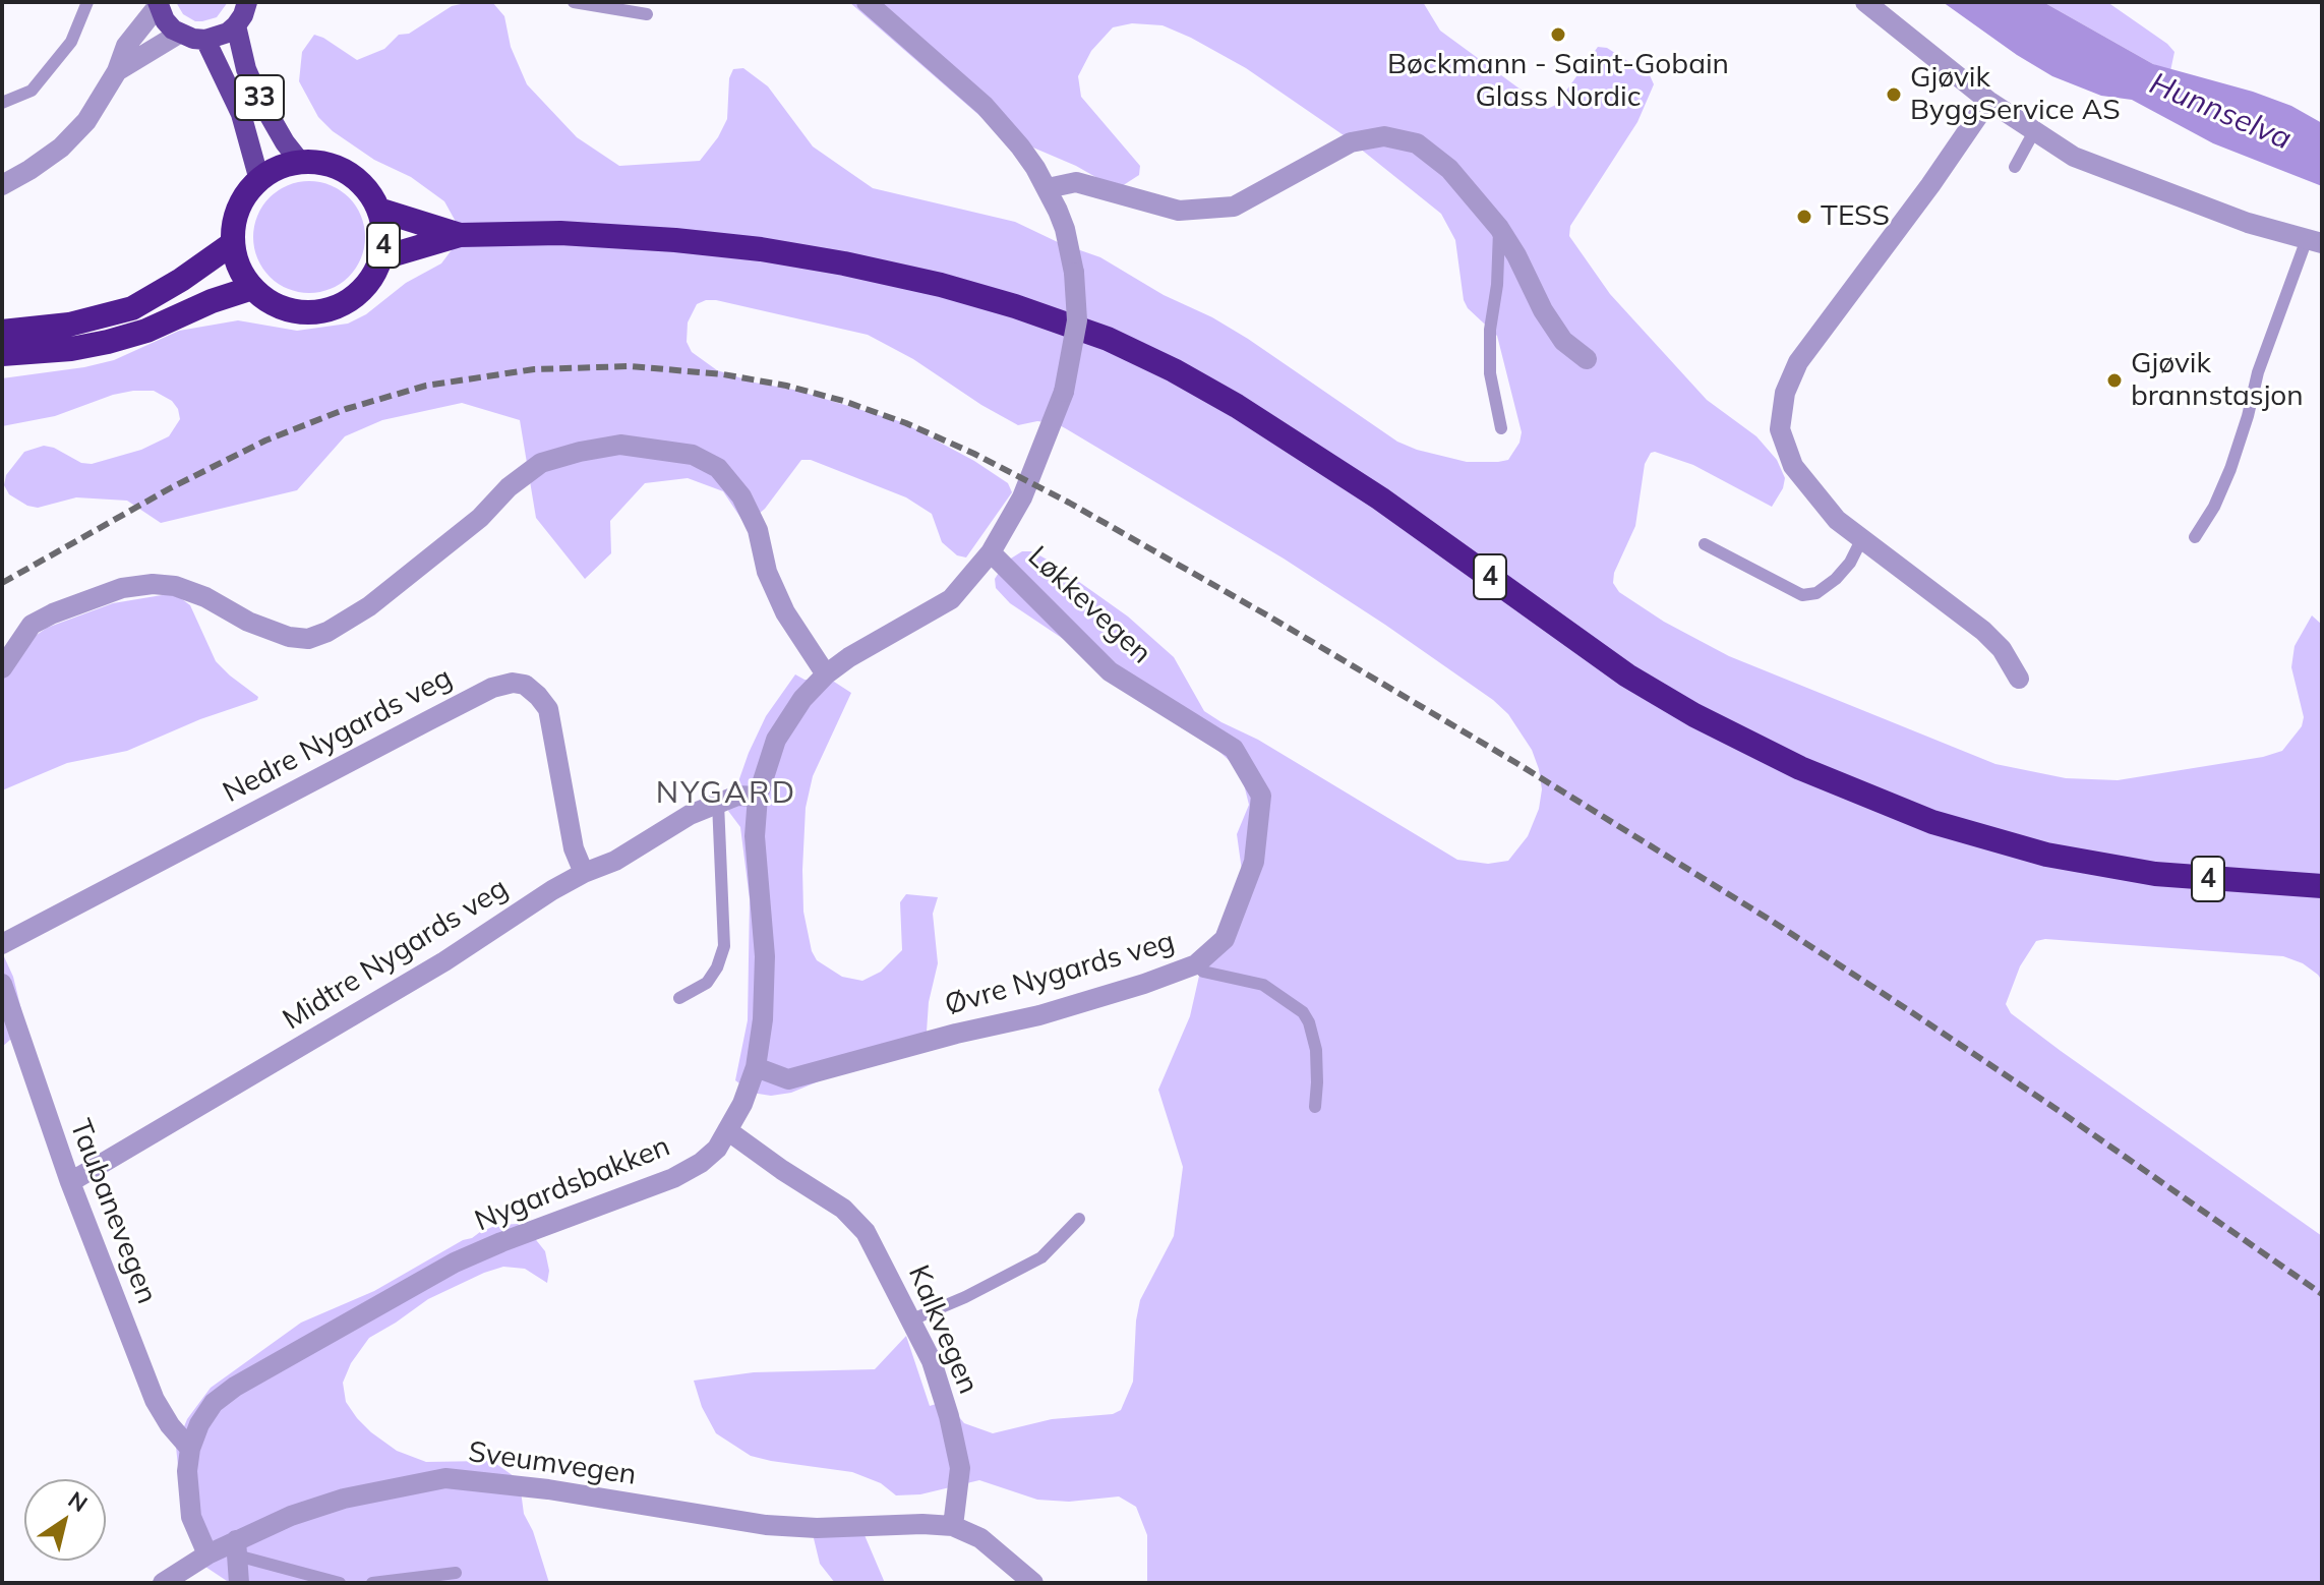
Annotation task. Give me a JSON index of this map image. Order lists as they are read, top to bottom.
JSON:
{
  "streets": {
    "highway": ["4"],
    "main road": ["33"],
    "street": [
      "Løkkevegen",
      "Nedre Nygards veg",
      "Midtre Nygards veg",
      "Øvre Nygards veg",
      "Nygardsbakken",
      "Taubanevegen",
      "Kalkvegen",
      "Sveumvegen"
    ]
  },
  "crossings": [
    ["33", "4"],
    ["Løkkevegen", "Øvre Nygards veg"],
    ["Løkkevegen", "Nygardsbakken"],
    ["Nedre Nygards veg", "Midtre Nygards veg"],
    ["Midtre Nygards veg", "Nygardsbakken"],
    ["Midtre Nygards veg", "Taubanevegen"],
    ["Øvre Nygards veg", "Nygardsbakken"],
    ["Nygardsbakken", "Taubanevegen"],
    ["Nygardsbakken", "Kalkvegen"],
    ["Nygardsbakken", "Sveumvegen"],
    ["Kalkvegen", "Sveumvegen"]
  ],
  "districts": ["NYGARD"],
  "water": ["Hunnselva"],
  "places": [
    "Bøckmann - Saint-Gobain Glass Nordic",
    "Gjøvik ByggService AS",
    "TESS",
    "Gjøvik brannstasjon"
  ],
  "north": "top right"
}
